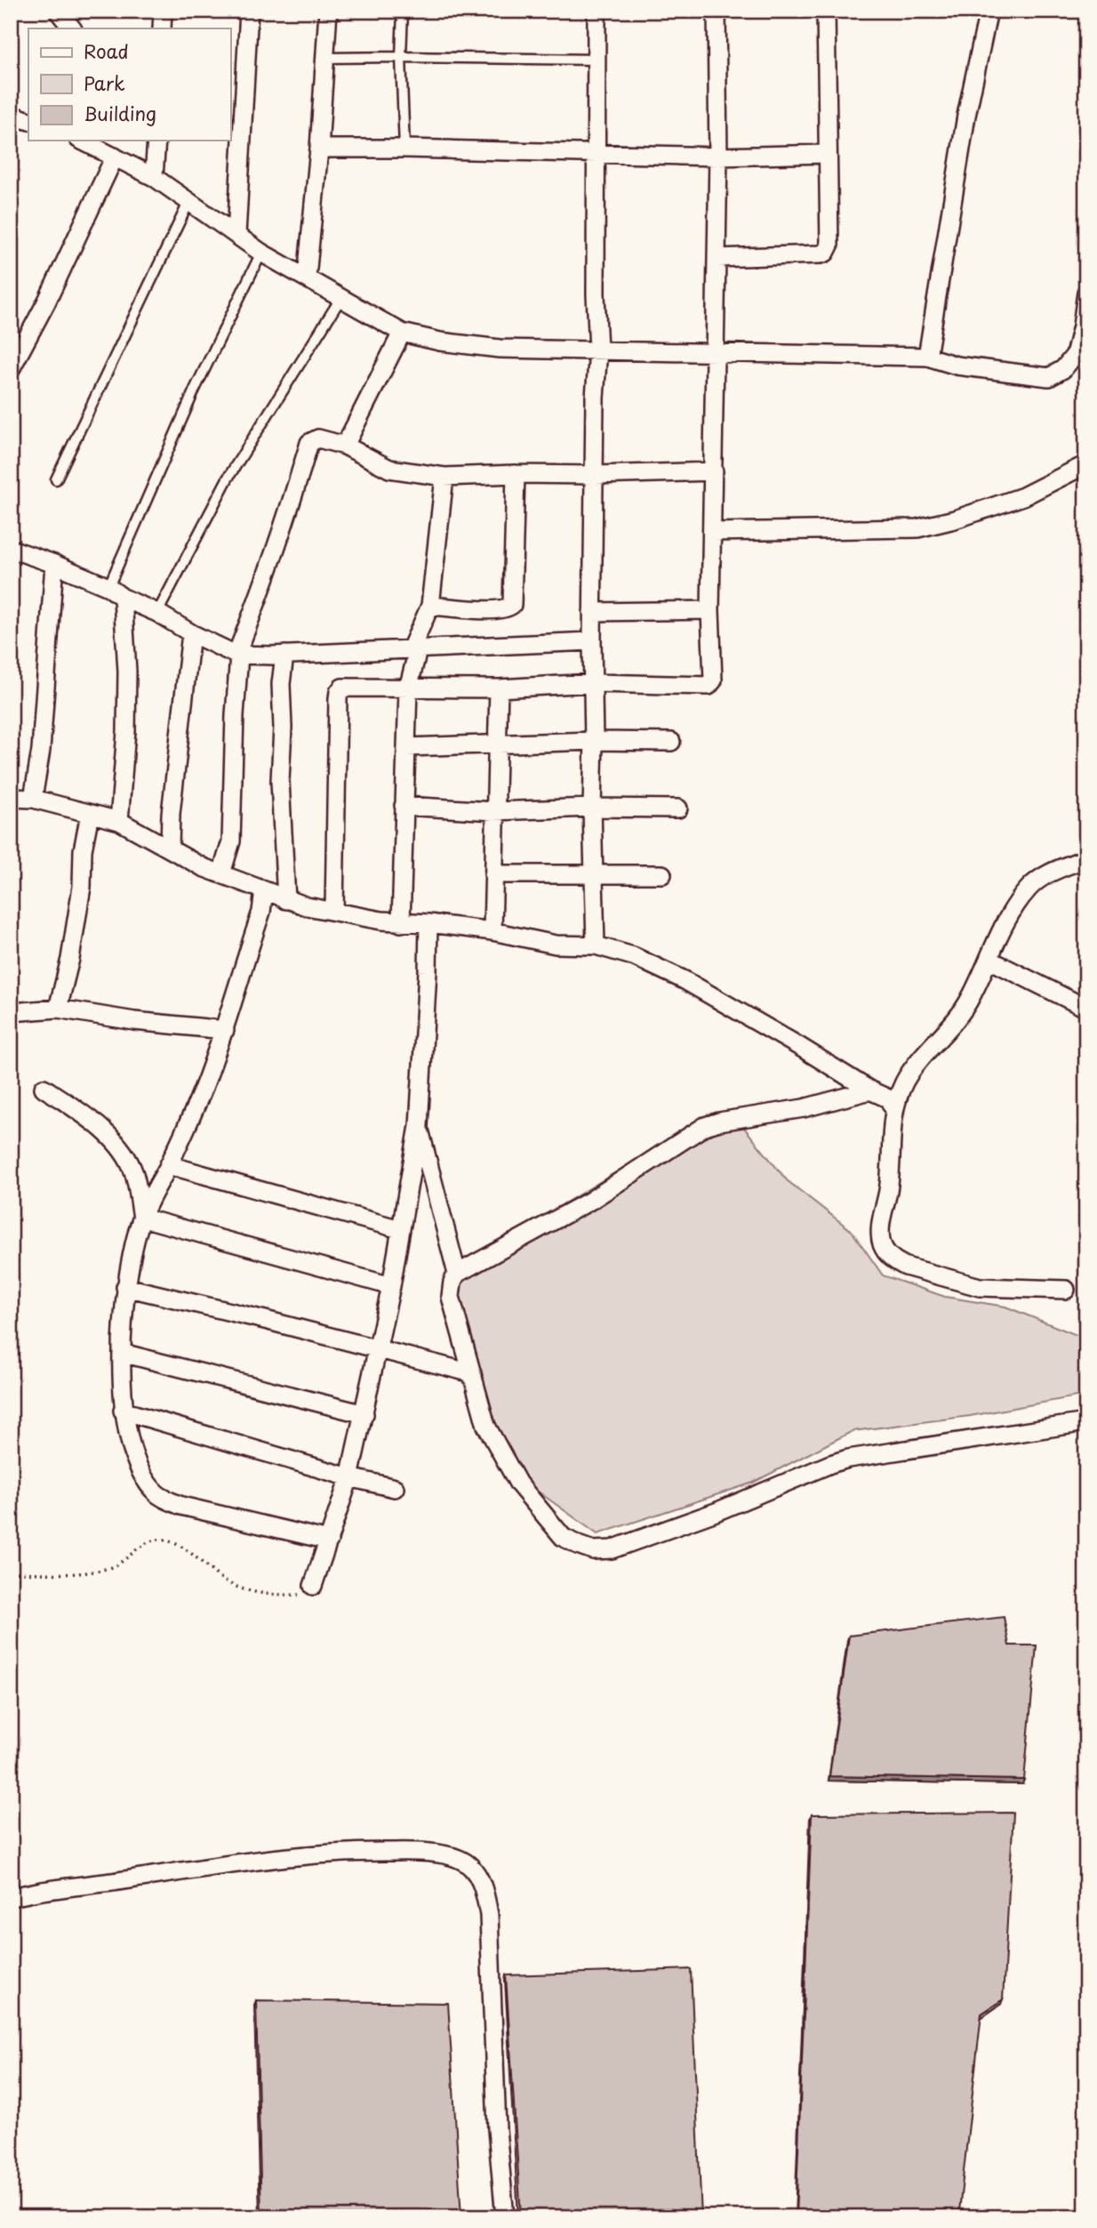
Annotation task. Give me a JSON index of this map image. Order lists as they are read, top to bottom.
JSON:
{
  "legend": ["Road", "Park", "Building"]
}
